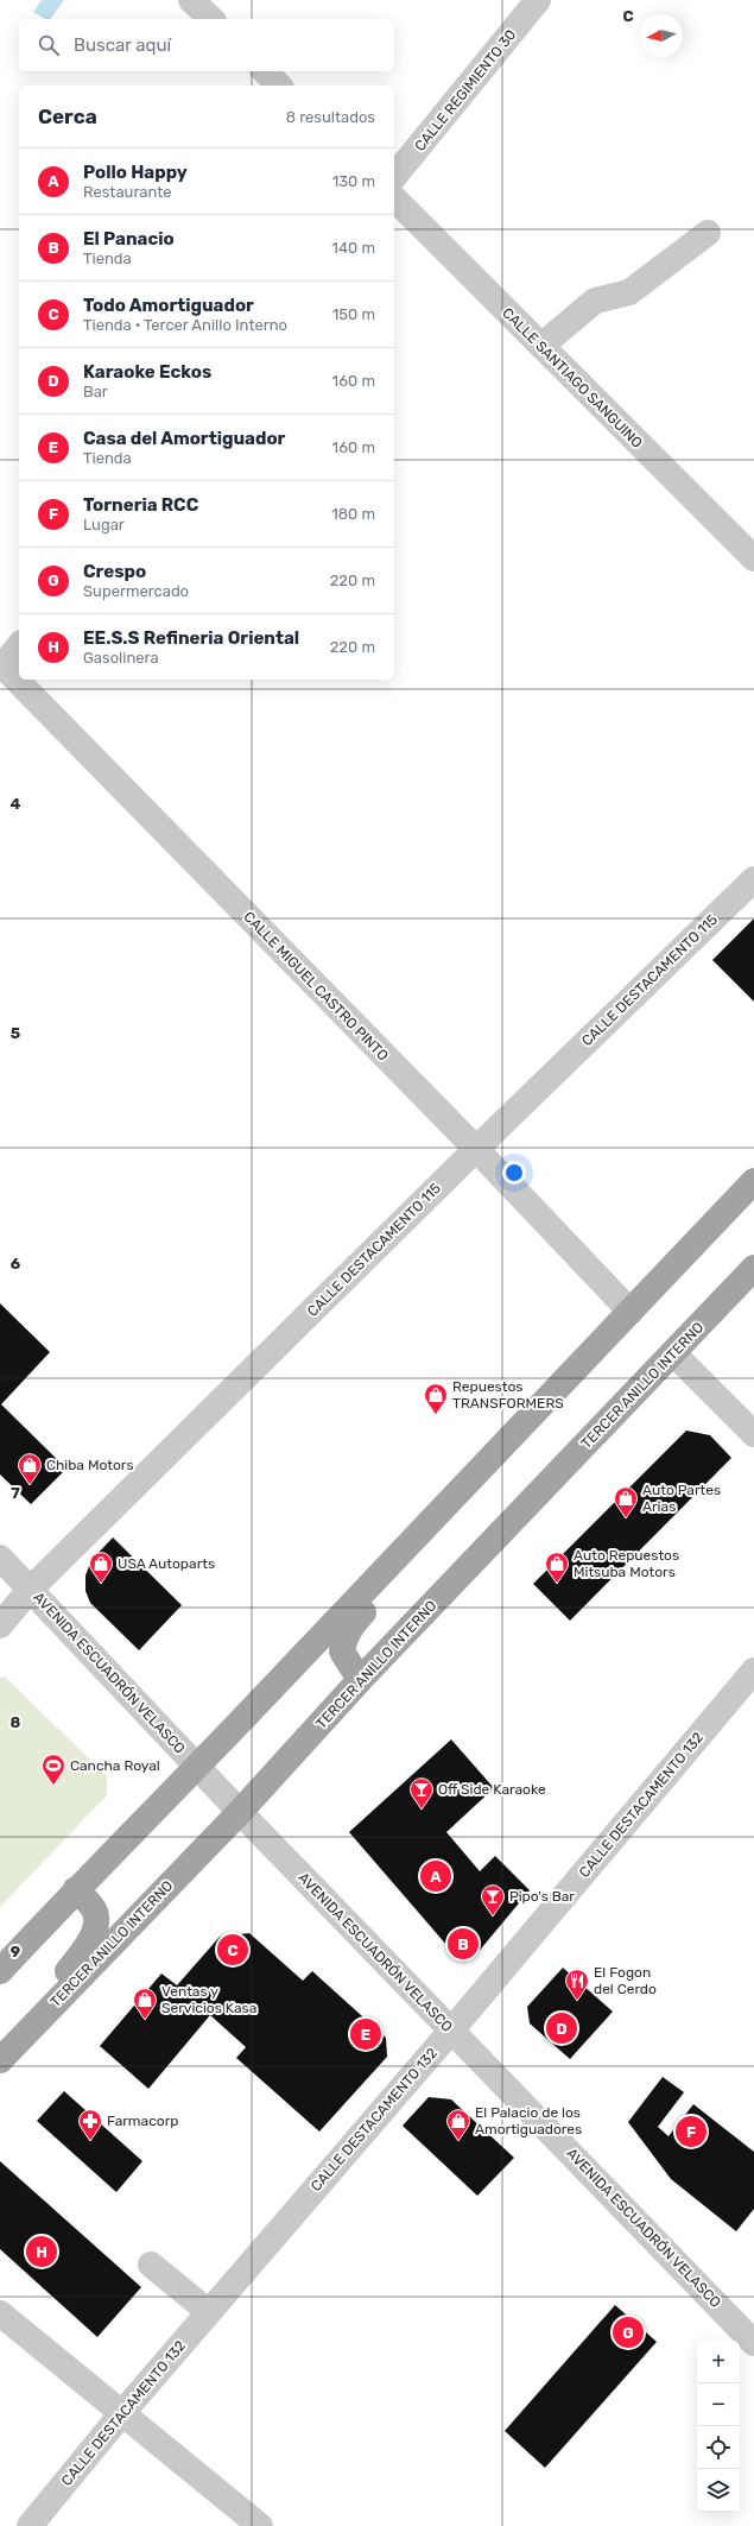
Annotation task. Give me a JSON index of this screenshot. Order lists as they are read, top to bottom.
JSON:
{
  "streets": {
    "main road": ["TERCER ANILLO INTERNO"],
    "street": [
      "CALLE REGIMIENTO 30",
      "CALLE SANTIAGO SANGUINO",
      "CALLE DESTACAMENTO 115",
      "CALLE MIGUEL CASTRO PINTO",
      "AVENIDA ESCUADRÓN VELASCO",
      "CALLE DESTACAMENTO 132"
    ]
  },
  "crossings": [
    ["CALLE DESTACAMENTO 115", "CALLE MIGUEL CASTRO PINTO"],
    ["CALLE DESTACAMENTO 115", "AVENIDA ESCUADRÓN VELASCO"],
    ["TERCER ANILLO INTERNO", "AVENIDA ESCUADRÓN VELASCO"],
    ["AVENIDA ESCUADRÓN VELASCO", "CALLE DESTACAMENTO 132"]
  ],
  "places": {
    "shop": [
      "Repuestos TRANSFORMERS",
      "Chiba Motors",
      "Auto Partes Arias",
      "USA Autoparts",
      "Auto Repuestos Mitsuba Motors",
      "Ventas y Servicios Kasa",
      "El Palacio de los Amortiguadores"
    ],
    "sports": ["Cancha Royal"],
    "bar": ["Off Side Karaoke", "Pipo's Bar"],
    "restaurant": ["El Fogon del Cerdo"],
    "pharmacy": ["Farmacorp"]
  },
  "north": "left",
  "page": {
    "search": "Buscar aquí",
    "heading": ["Cerca", "8 resultados"],
    "list": [
      {
        "mark": "A",
        "name": "Pollo Happy",
        "note": "Restaurante",
        "value": "130 m"
      },
      {
        "mark": "B",
        "name": "El Panacio",
        "note": "Tienda",
        "value": "140 m"
      },
      {
        "mark": "C",
        "name": "Todo Amortiguador",
        "note": "Tienda · Tercer Anillo Interno",
        "value": "150 m"
      },
      {
        "mark": "D",
        "name": "Karaoke Eckos",
        "note": "Bar",
        "value": "160 m"
      },
      {
        "mark": "E",
        "name": "Casa del Amortiguador",
        "note": "Tienda",
        "value": "160 m"
      },
      {
        "mark": "F",
        "name": "Torneria RCC",
        "note": "Lugar",
        "value": "180 m"
      },
      {
        "mark": "G",
        "name": "Crespo",
        "note": "Supermercado",
        "value": "220 m"
      },
      {
        "mark": "H",
        "name": "EE.S.S Refineria Oriental",
        "note": "Gasolinera",
        "value": "220 m"
      }
    ],
    "pins": [
      "A",
      "B",
      "C",
      "D",
      "E",
      "F",
      "H",
      "G"
    ],
    "map_buttons": ["+", "−"]
  },
  "grid": {
    "columns": ["C"],
    "rows": [
      "4",
      "5",
      "6",
      "7",
      "8",
      "9"
    ]
  }
}
